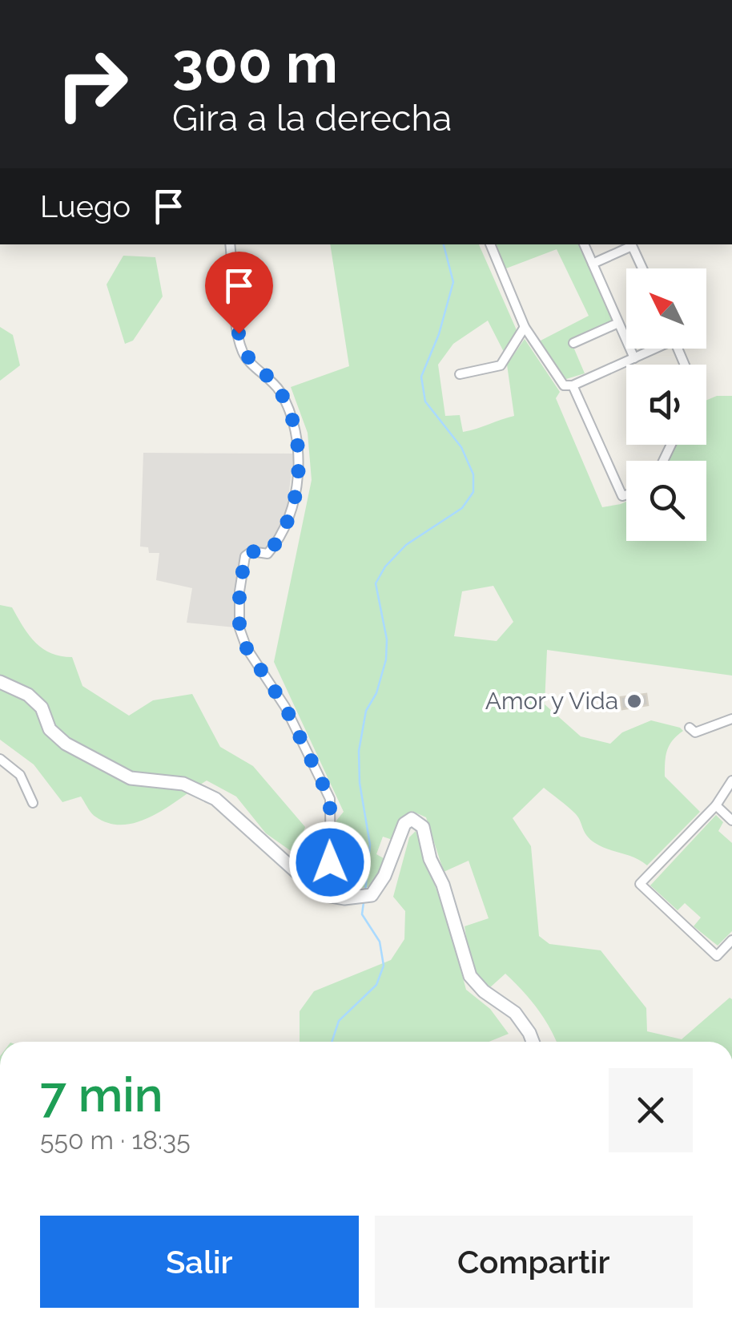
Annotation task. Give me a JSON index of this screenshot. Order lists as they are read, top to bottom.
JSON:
{
  "places": ["Amor y Vida"],
  "north": "top left",
  "page": {
    "turn": ["300 m", "Gira a la derecha"],
    "then": "Luego",
    "heading": ["7 min", "550 m · 18:35"],
    "buttons": ["Salir", "Compartir"]
  }
}
